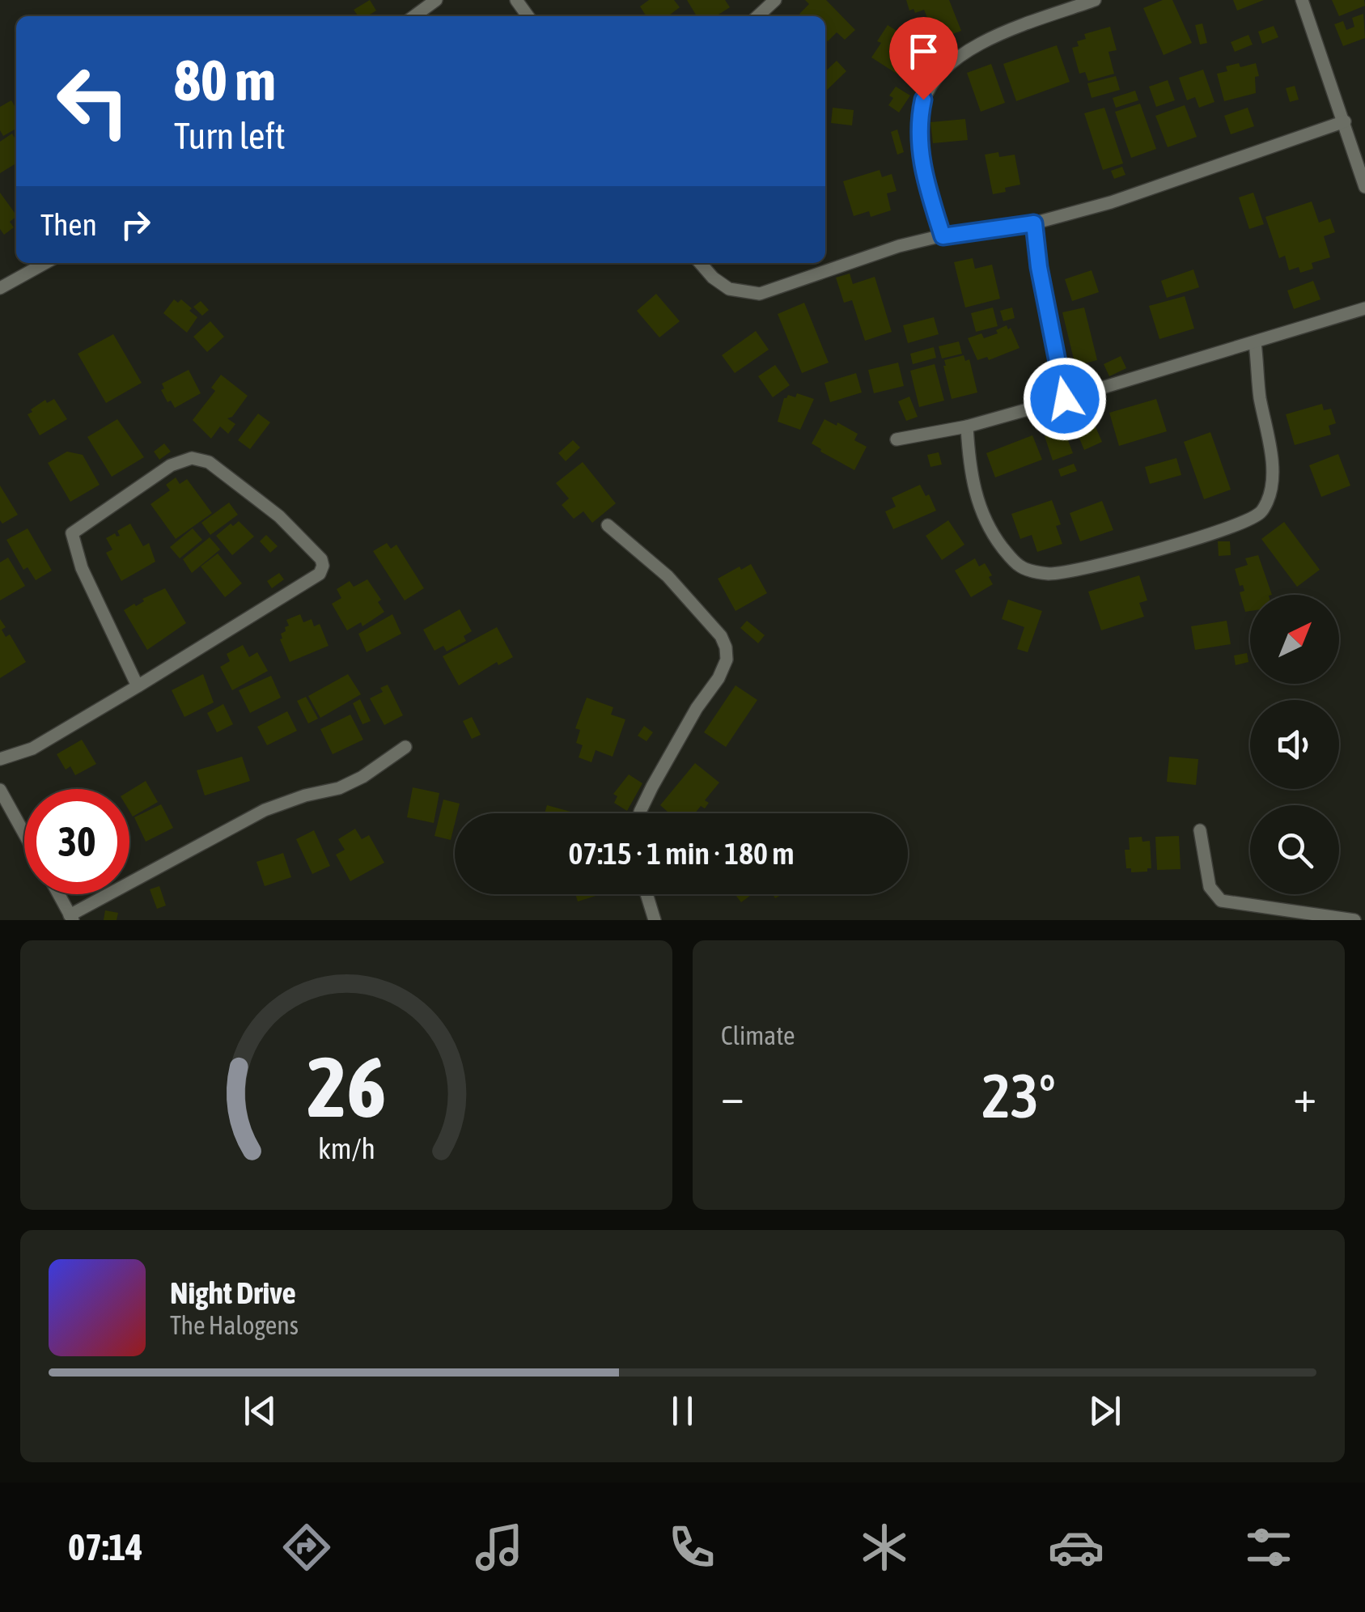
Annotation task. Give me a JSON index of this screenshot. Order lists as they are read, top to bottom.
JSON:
{
  "north": "top right",
  "page": {
    "turn": ["80 m", "Turn left"],
    "then": "Then",
    "limit": "30",
    "trip": "07:15 · 1 min · 180 m",
    "tile": "Climate",
    "heat": ["−", "23°", "+"],
    "song": ["Night Drive", "The Halogens"],
    "tabs": "07:14",
    "gauge": ["26", "km/h"]
  }
}
